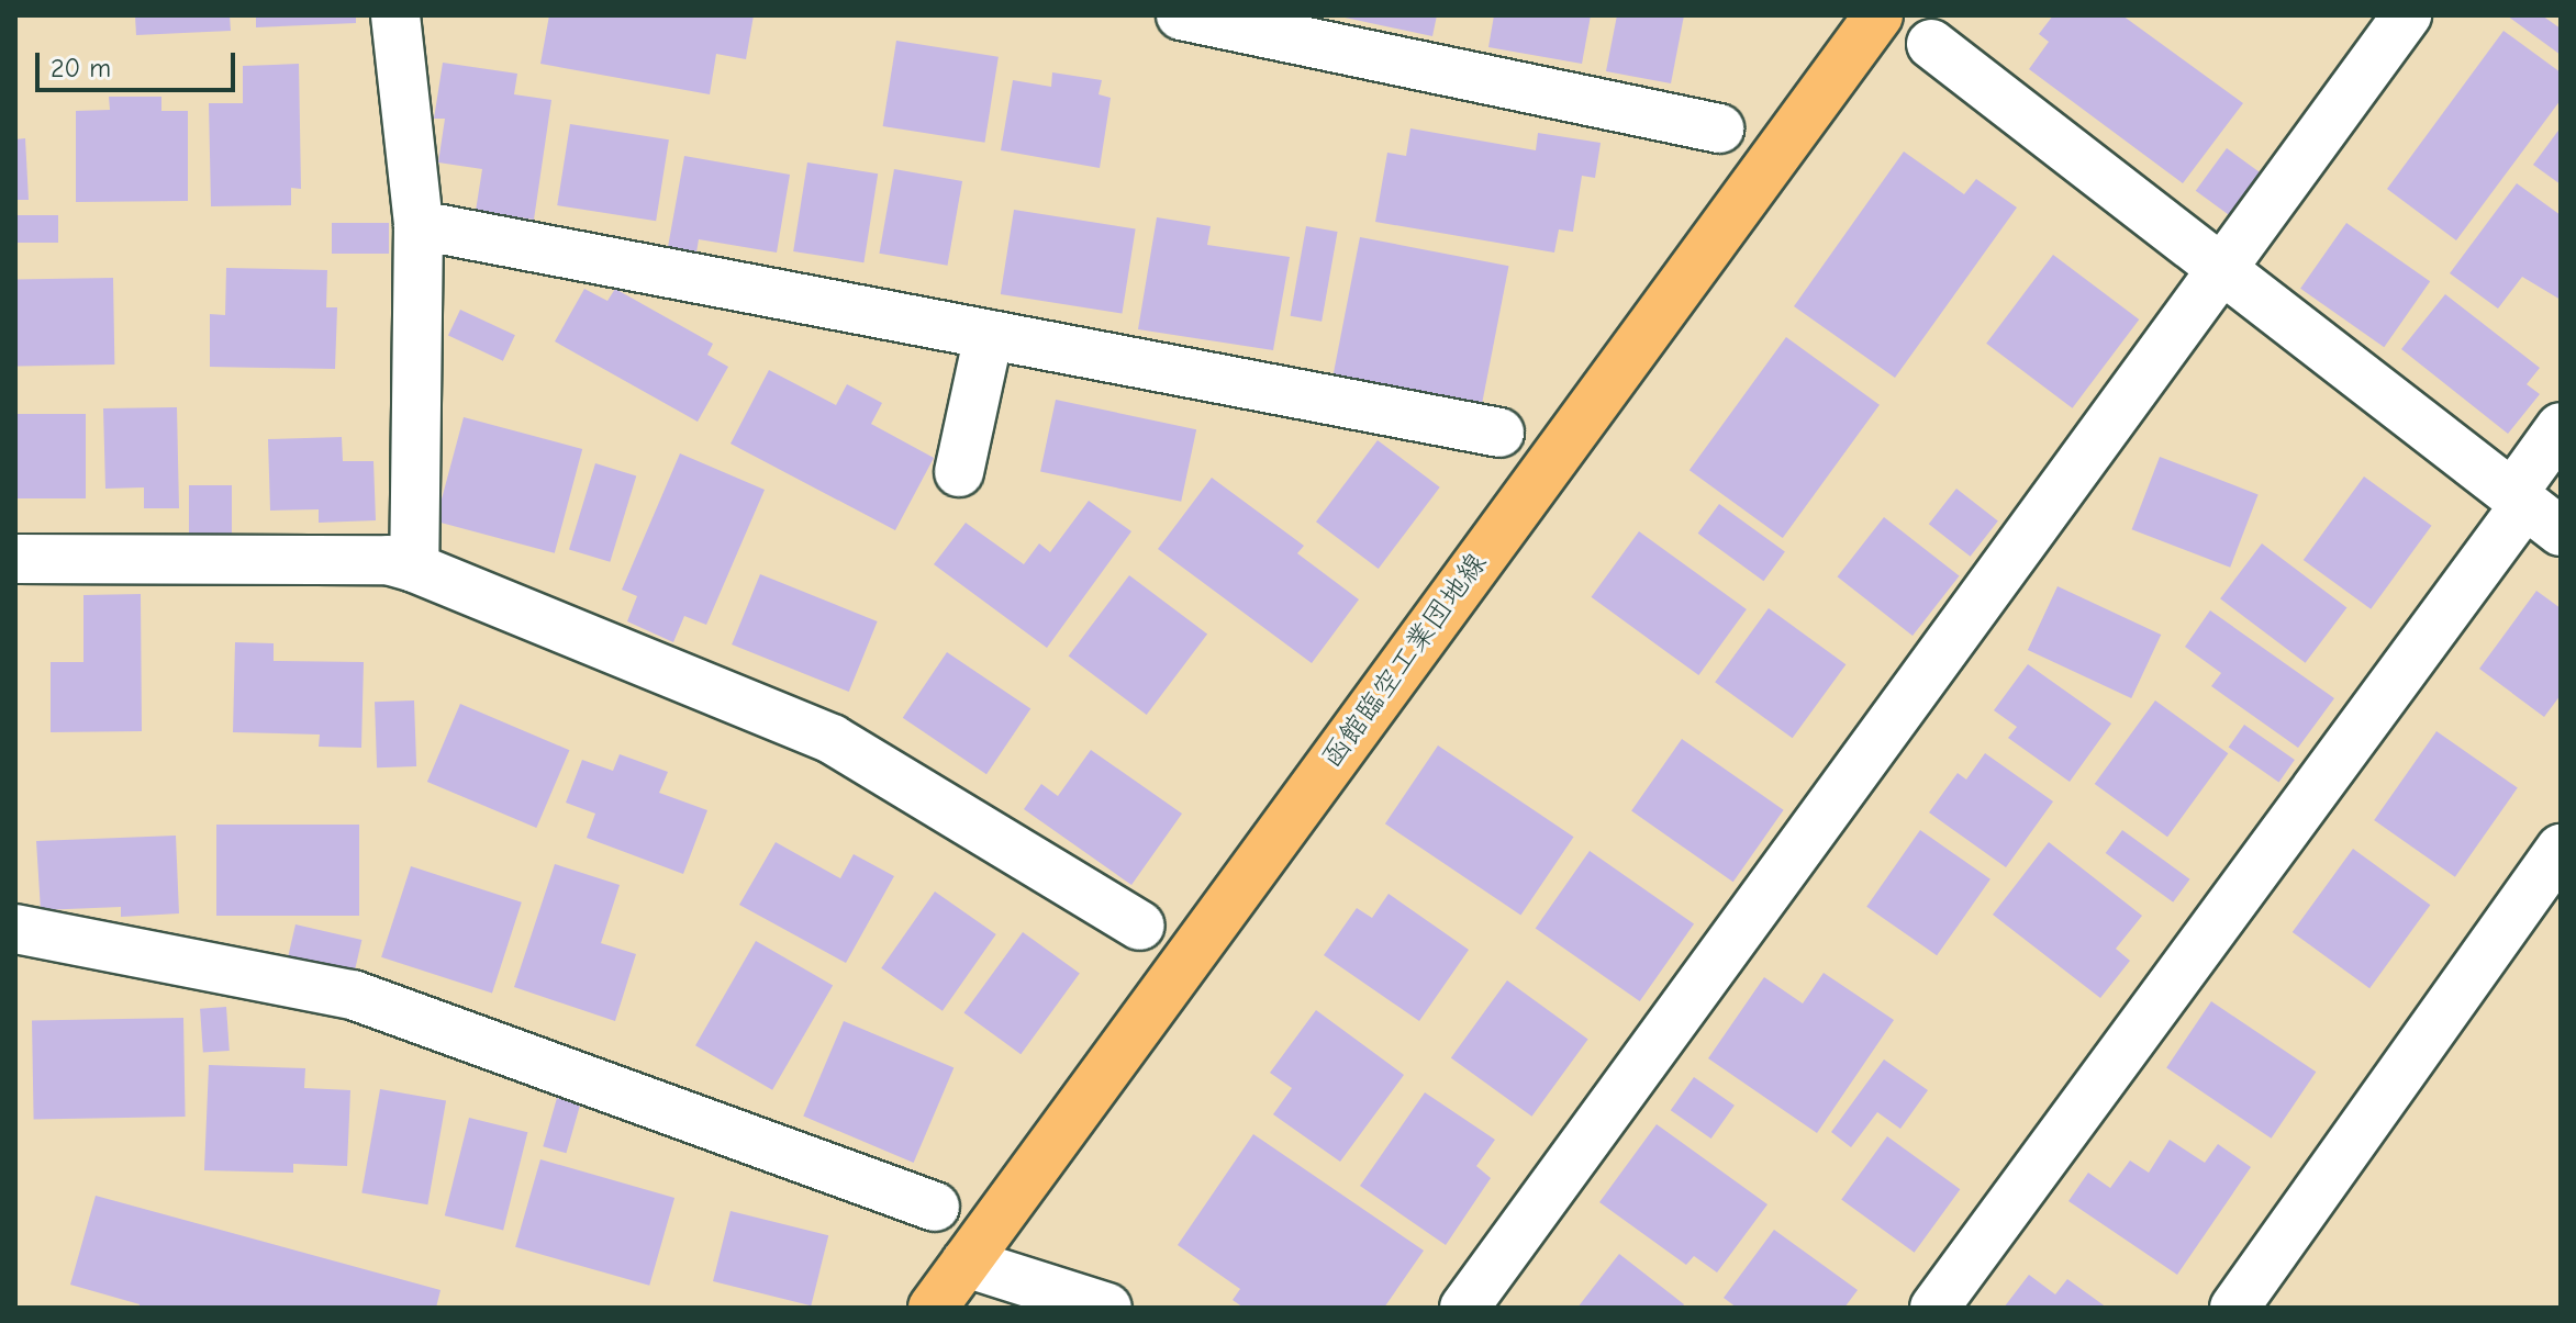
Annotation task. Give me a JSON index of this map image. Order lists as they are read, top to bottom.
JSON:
{
  "streets": {
    "main road": ["函館臨空工業団地線"]
  },
  "scale_bar": "20 m"
}
